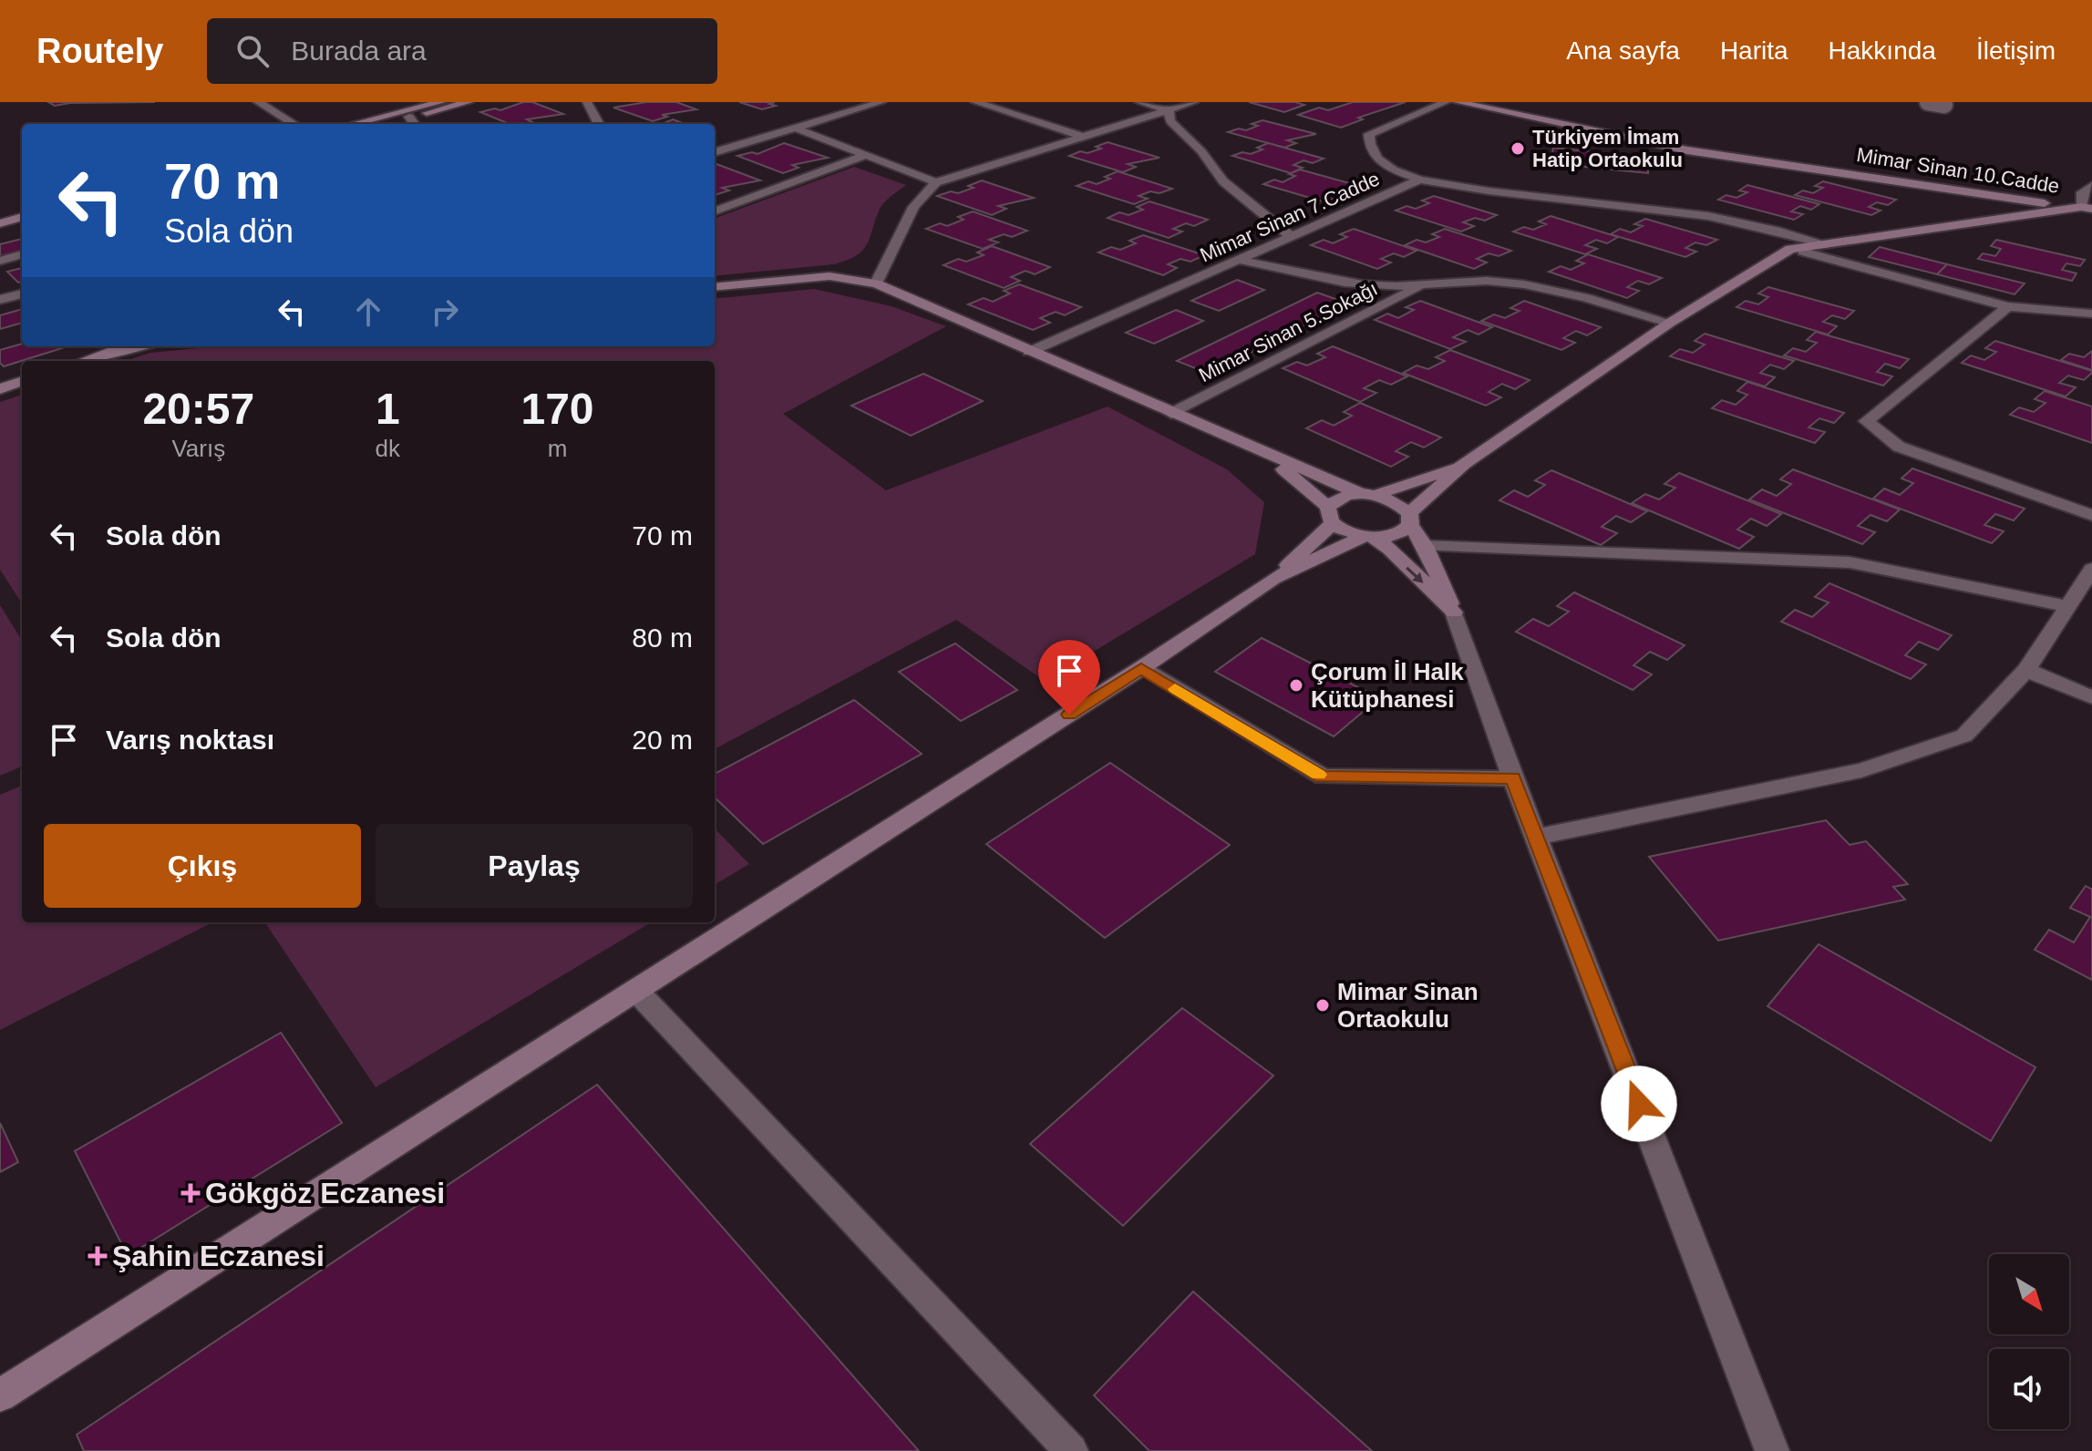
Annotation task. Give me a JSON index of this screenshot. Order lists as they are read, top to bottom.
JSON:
{
  "streets": {
    "street": ["Mimar Sinan 10.Cadde", "Mimar Sinan 7.Cadde", "Mimar Sinan 5.Sokağı"]
  },
  "places": {
    "other": ["Türkiyem İmam Hatip Ortaokulu", "Çorum İl Halk Kütüphanesi", "Mimar Sinan Ortaokulu"],
    "health": ["Gökgöz Eczanesi", "Şahin Eczanesi"]
  },
  "north": "bottom right",
  "page": {
    "header": "Routely",
    "search": "Burada ara",
    "nav": [
      "Ana sayfa",
      "Harita",
      "Hakkında",
      "İletişim"
    ],
    "turn": ["70 m", "Sola dön"],
    "eta": [
      "20:57",
      "Varış",
      "1",
      "dk",
      "170",
      "m"
    ],
    "list": [
      {
        "name": "Sola dön",
        "value": "70 m"
      },
      {
        "name": "Sola dön",
        "value": "80 m"
      },
      {
        "name": "Varış noktası",
        "value": "20 m"
      }
    ],
    "buttons": ["Çıkış", "Paylaş"]
  }
}
